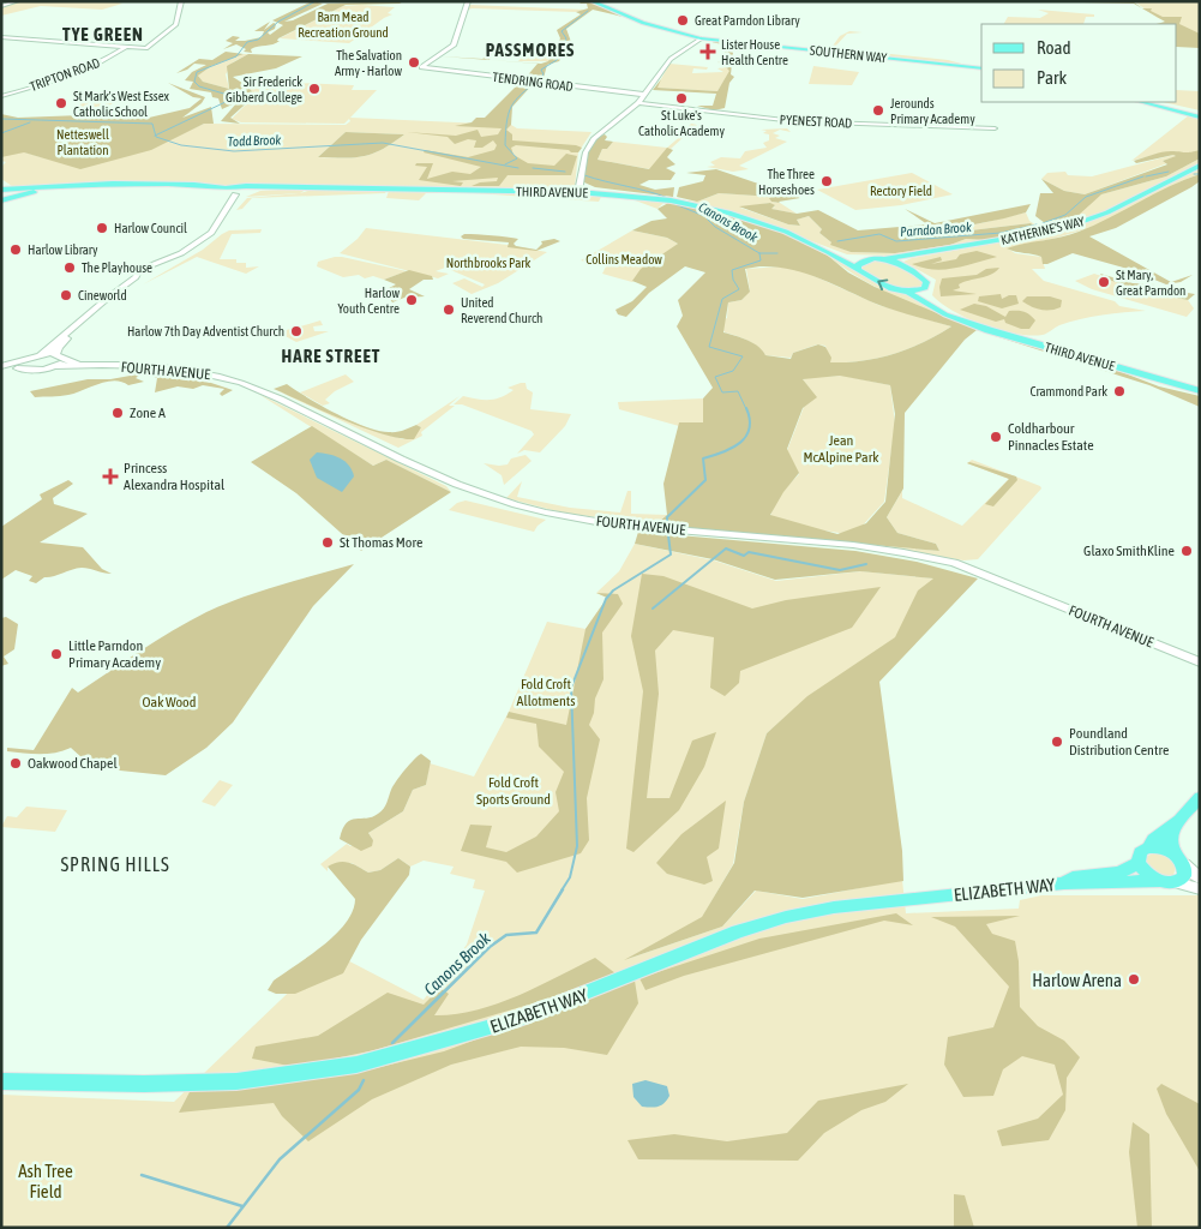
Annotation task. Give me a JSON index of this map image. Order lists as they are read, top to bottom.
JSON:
{
  "streets": {
    "main road": [
      "SOUTHERN WAY",
      "THIRD AVENUE",
      "KATHERINE'S WAY",
      "ELIZABETH WAY"
    ],
    "street": [
      "TRIPTON ROAD",
      "TENDRING ROAD",
      "PYENEST ROAD",
      "FOURTH AVENUE"
    ]
  },
  "crossings": [
    ["THIRD AVENUE", "KATHERINE'S WAY"]
  ],
  "districts": [
    "TYE GREEN",
    "PASSMORES",
    "HARE STREET",
    "SPRING HILLS"
  ],
  "water": ["Todd Brook", "Canons Brook", "Parndon Brook"],
  "parks": [
    "Barn Mead Recreation Ground",
    "Netteswell Plantation",
    "Rectory Field",
    "Collins Meadow",
    "Northbrooks Park",
    "Jean McAlpine Park",
    "Fold Croft Allotments",
    "Oak Wood",
    "Fold Croft Sports Ground",
    "Ash Tree Field"
  ],
  "places": {
    "other": [
      "Great Parndon Library",
      "The Salvation Army - Harlow",
      "Sir Frederick Gibberd College",
      "St Luke's Catholic Academy",
      "St Mark's West Essex Catholic School",
      "Jerounds Primary Academy",
      "The Three Horseshoes",
      "Harlow Council",
      "Harlow Library",
      "The Playhouse",
      "St Mary, Great Parndon",
      "Cineworld",
      "Harlow Youth Centre",
      "United Reverend Church",
      "Harlow 7th Day Adventist Church",
      "Crammond Park",
      "Zone A",
      "Coldharbour Pinnacles Estate",
      "St Thomas More",
      "Glaxo SmithKline",
      "Little Parndon Primary Academy",
      "Poundland Distribution Centre",
      "Oakwood Chapel",
      "Harlow Arena"
    ],
    "health": ["Lister House Health Centre", "Princess Alexandra Hospital"]
  },
  "legend": ["Road", "Park"]
}
